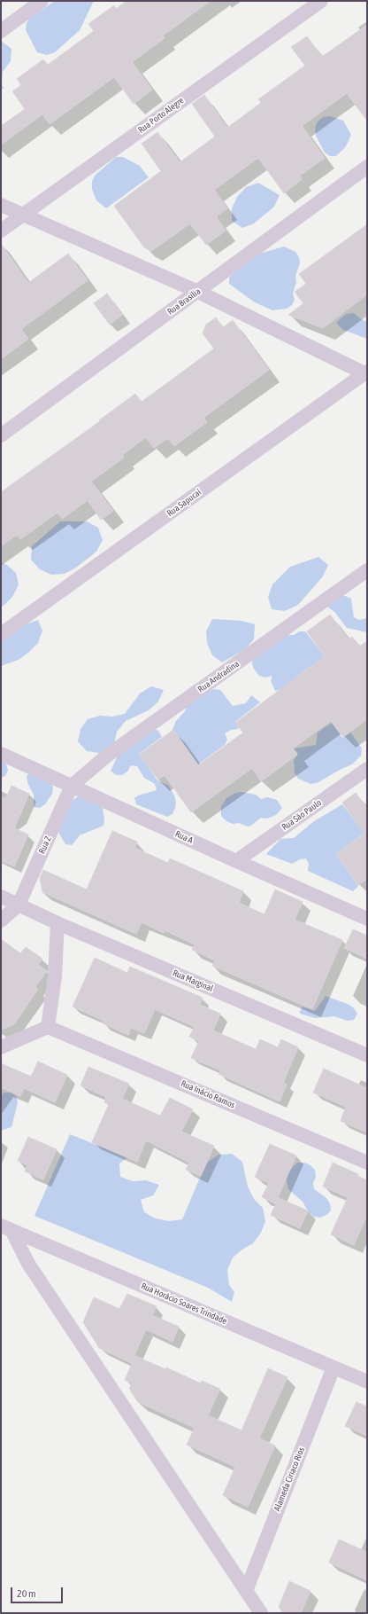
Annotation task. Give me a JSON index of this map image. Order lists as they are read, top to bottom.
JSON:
{
  "streets": {
    "street": [
      "Rua Porto Alegre",
      "Rua Brasília",
      "Rua Sapucaí",
      "Rua Andradina",
      "Rua São Paulo",
      "Rua A",
      "Rua Z",
      "Rua Marginal",
      "Rua Inácio Ramos",
      "Rua Horácio Soares Trindade",
      "Alameda Ciriaco Rios"
    ]
  },
  "crossings": [
    ["Rua Andradina", "Rua A"],
    ["Rua Andradina", "Rua Z"],
    ["Rua São Paulo", "Rua A"],
    ["Rua A", "Rua Z"],
    ["Rua Z", "Rua Marginal"],
    ["Rua Horácio Soares Trindade", "Alameda Ciriaco Rios"]
  ],
  "scale_bar": "20 m"
}
